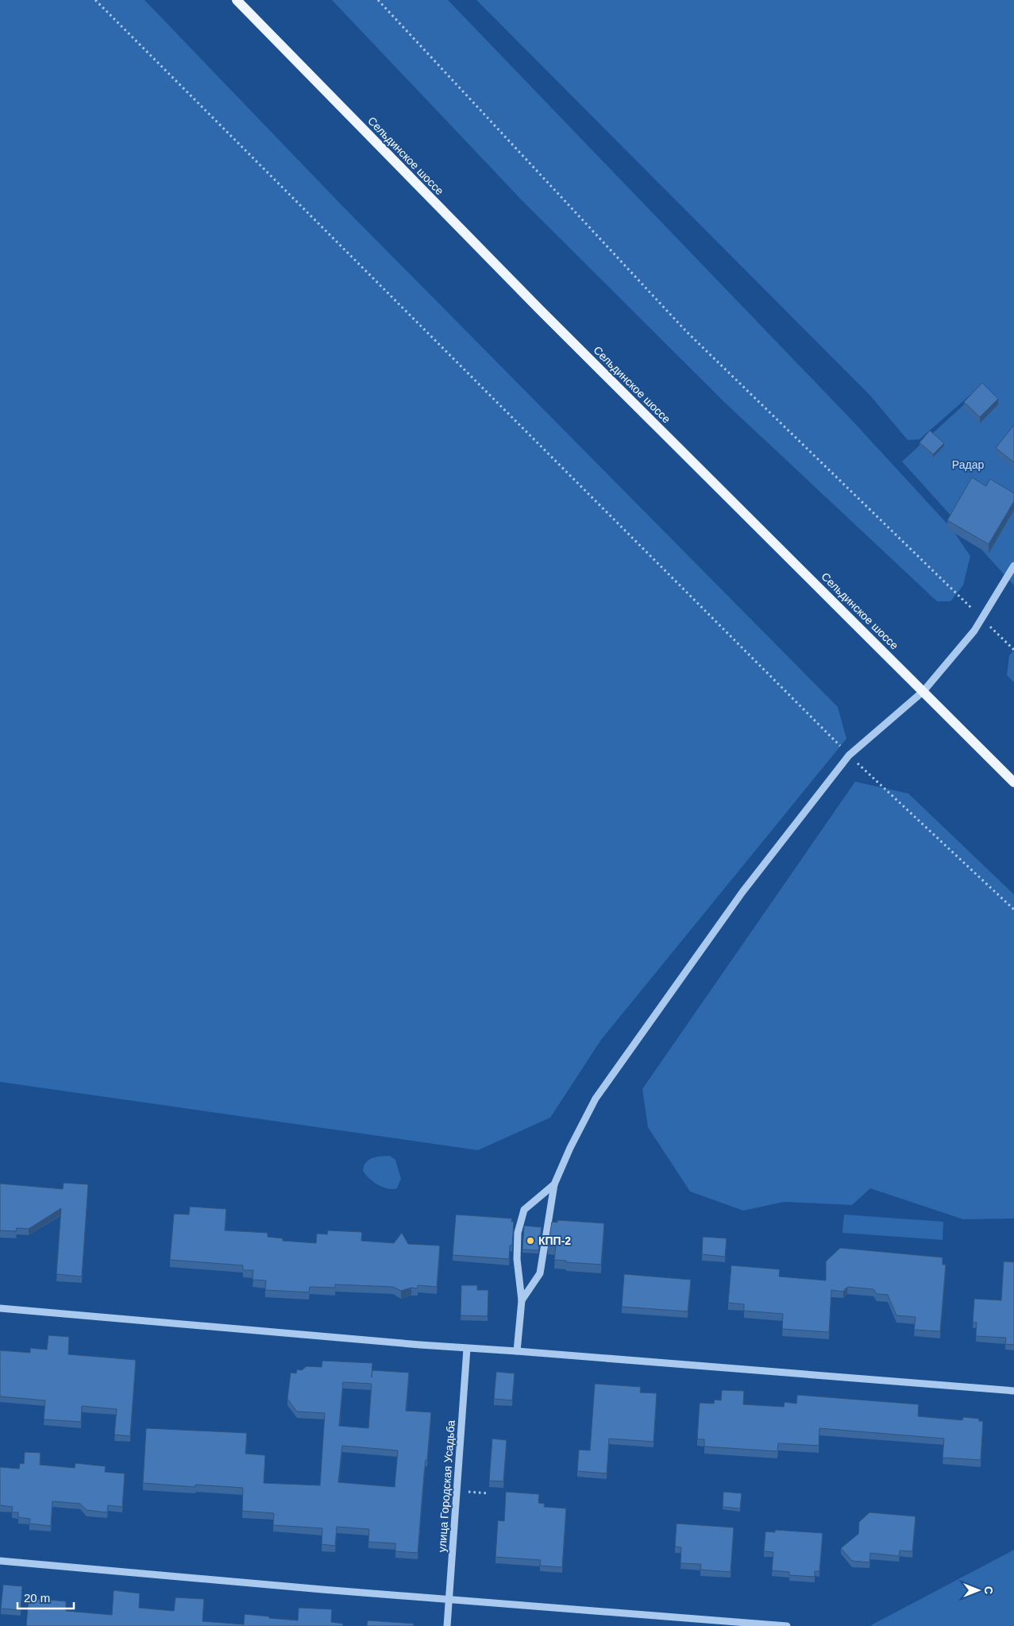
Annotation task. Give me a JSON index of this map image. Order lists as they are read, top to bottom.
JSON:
{
  "streets": {
    "main road": ["Сельдинское шоссе"],
    "street": ["улица Городская Усадьба"]
  },
  "parks": ["Радар"],
  "places": ["КПП-2"],
  "scale_bar": "20 m",
  "north": "right"
}
